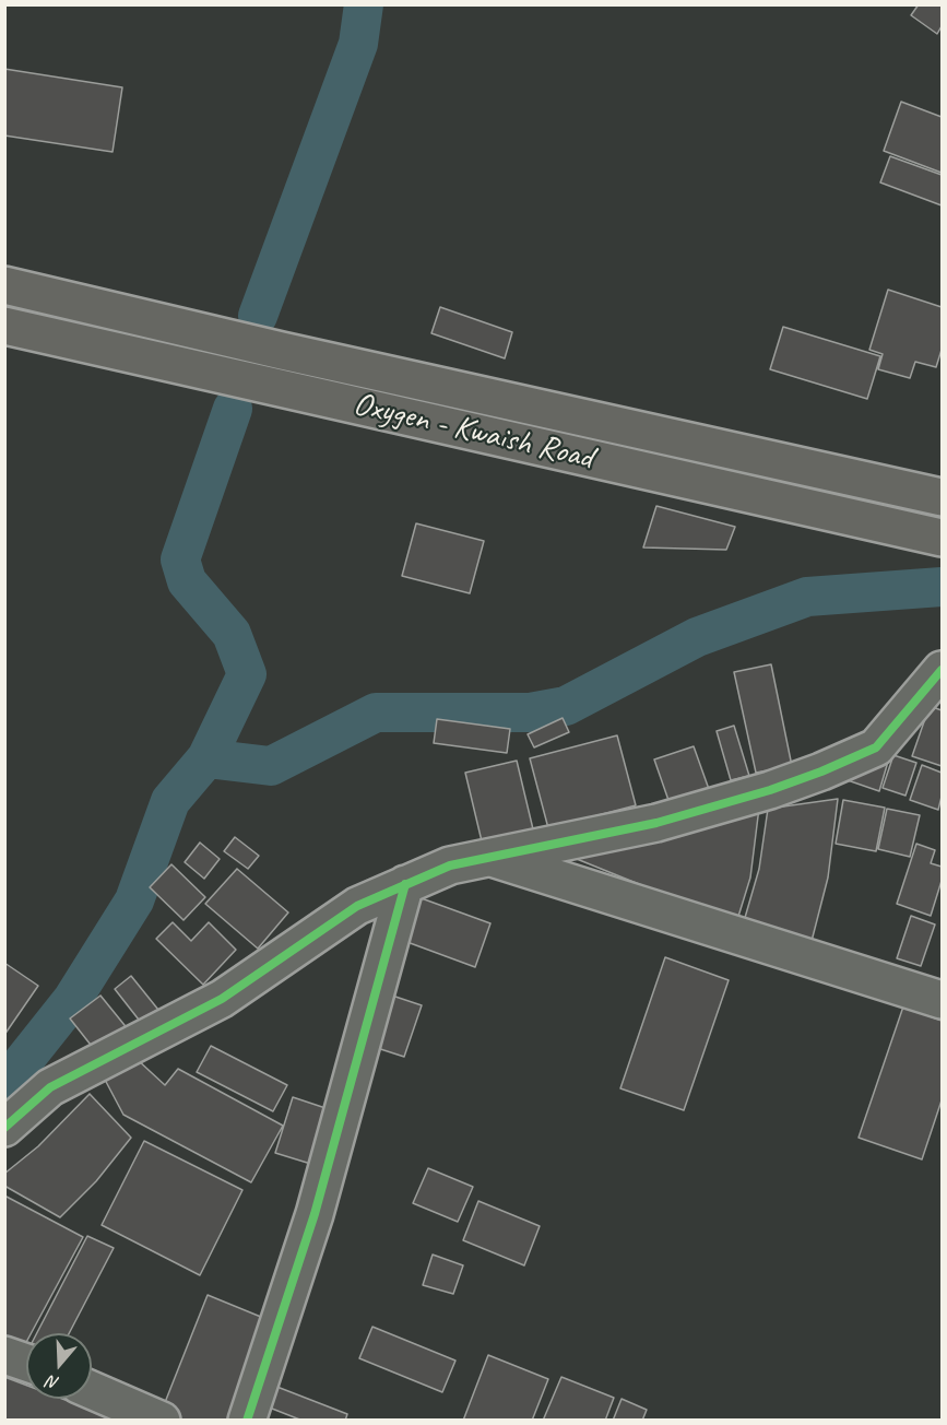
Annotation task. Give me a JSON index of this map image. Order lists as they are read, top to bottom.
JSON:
{
  "streets": {
    "main road": ["Oxygen - Kwaish Road"]
  },
  "north": "bottom"
}
